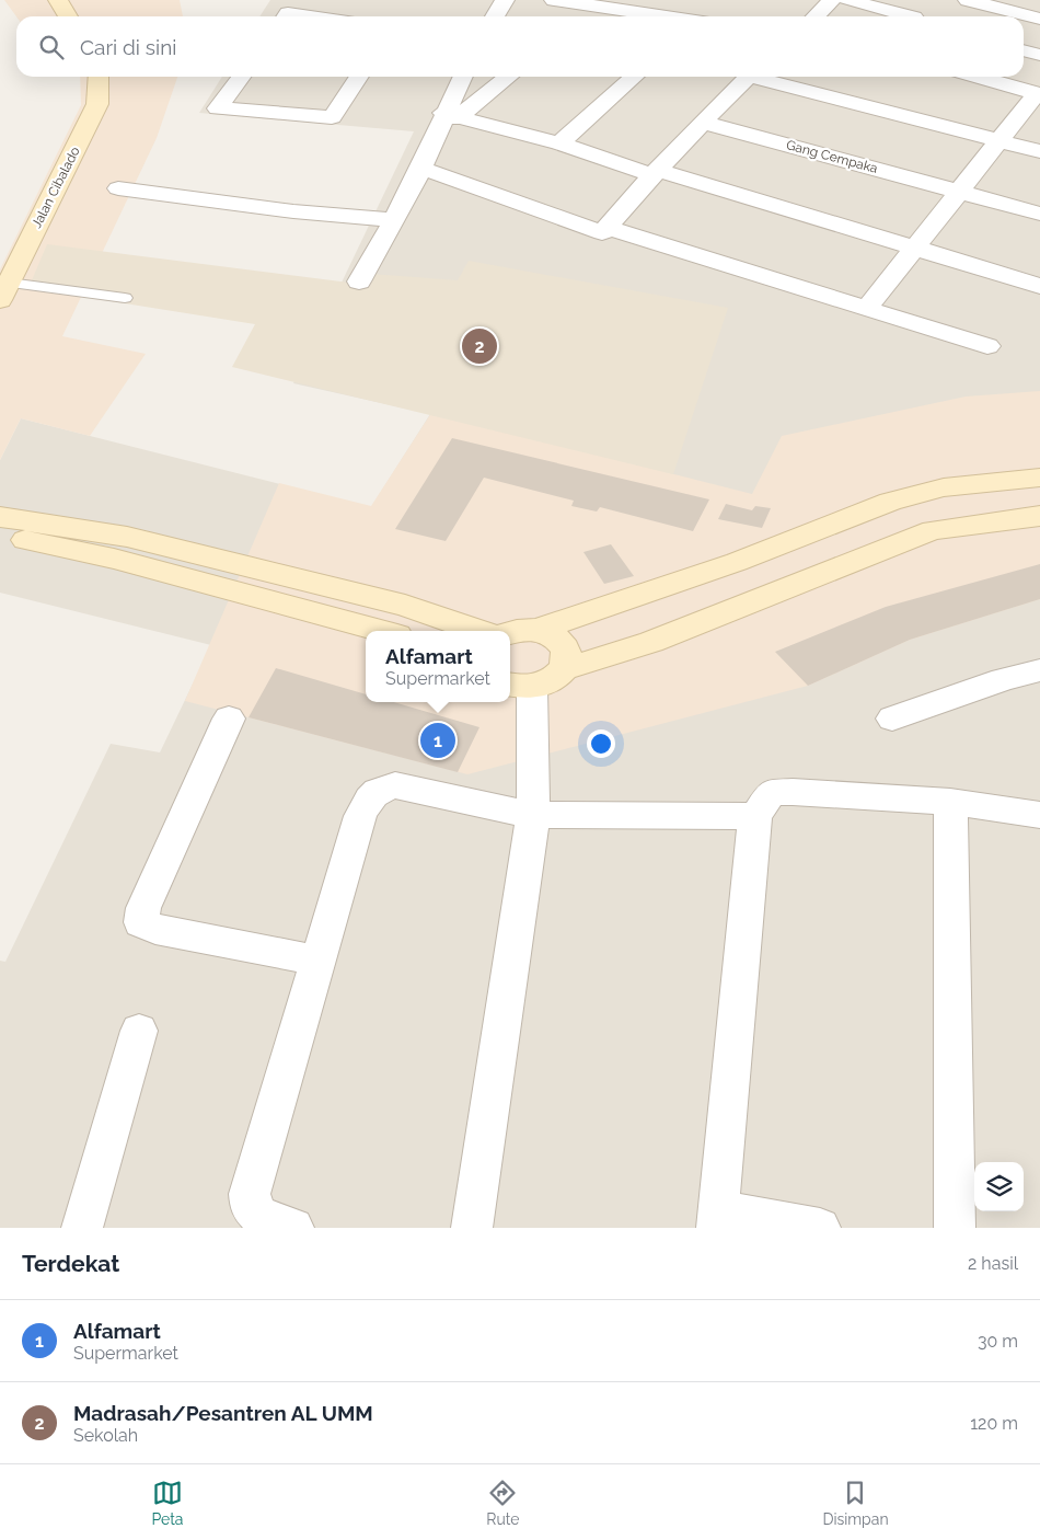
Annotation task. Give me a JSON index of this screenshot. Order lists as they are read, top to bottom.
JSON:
{
  "streets": {
    "street": ["Gang Cempaka", "Jalan Cibalado"]
  },
  "page": {
    "search": "Cari di sini",
    "pins": ["2", "1"],
    "popup": ["Alfamart", "Supermarket"],
    "heading": ["Terdekat", "2 hasil"],
    "list": [
      {
        "mark": "1",
        "name": "Alfamart",
        "note": "Supermarket",
        "value": "30 m"
      },
      {
        "mark": "2",
        "name": "Madrasah/Pesantren AL UMM",
        "note": "Sekolah",
        "value": "120 m"
      }
    ],
    "nav": ["Peta", "Rute", "Disimpan"]
  }
}
